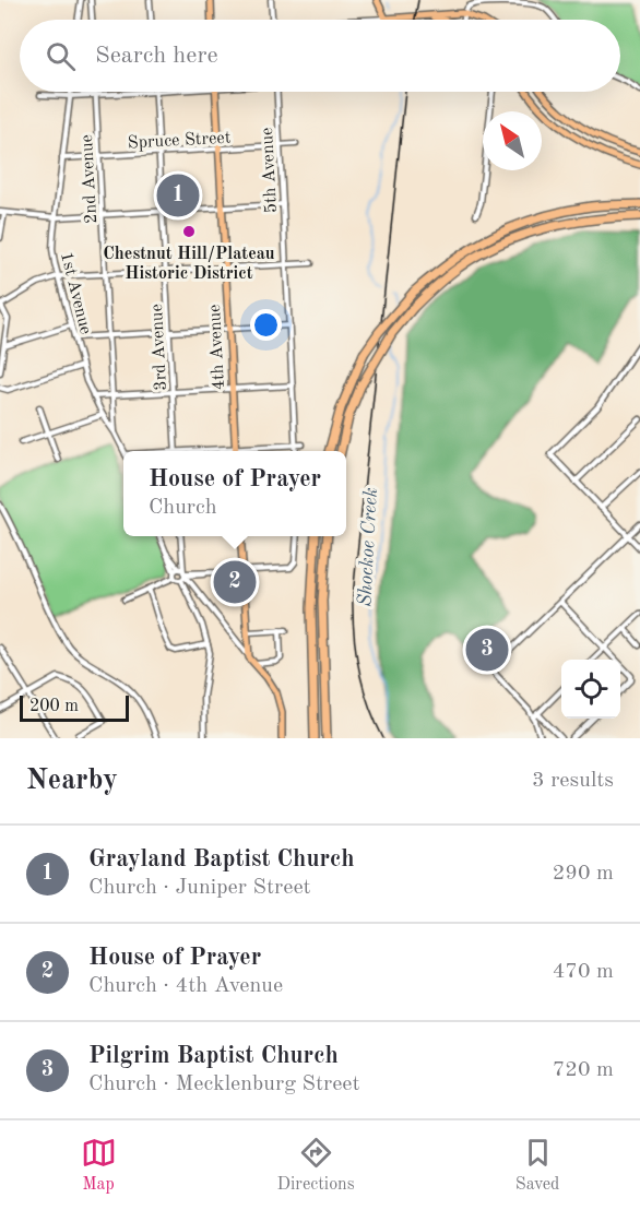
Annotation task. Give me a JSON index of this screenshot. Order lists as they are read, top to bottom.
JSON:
{
  "streets": {
    "main road": ["4th Avenue"],
    "street": [
      "Spruce Street",
      "5th Avenue",
      "2nd Avenue",
      "1st Avenue",
      "3rd Avenue"
    ]
  },
  "crossings": [
    ["Spruce Street", "5th Avenue"],
    ["Spruce Street", "2nd Avenue"],
    ["Spruce Street", "1st Avenue"],
    ["Spruce Street", "3rd Avenue"],
    ["Spruce Street", "4th Avenue"],
    ["2nd Avenue", "1st Avenue"]
  ],
  "water": ["Shockoe Creek"],
  "places": ["Chestnut Hill/Plateau Historic District"],
  "scale_bar": "200 m",
  "north": "top left",
  "page": {
    "search": "Search here",
    "pins": ["1", "2", "3"],
    "popup": ["House of Prayer", "Church"],
    "scale": "200 m",
    "heading": ["Nearby", "3 results"],
    "list": [
      {
        "mark": "1",
        "name": "Grayland Baptist Church",
        "note": "Church · Juniper Street",
        "value": "290 m"
      },
      {
        "mark": "2",
        "name": "House of Prayer",
        "note": "Church · 4th Avenue",
        "value": "470 m"
      },
      {
        "mark": "3",
        "name": "Pilgrim Baptist Church",
        "note": "Church · Mecklenburg Street",
        "value": "720 m"
      }
    ],
    "nav": ["Map", "Directions", "Saved"]
  }
}
